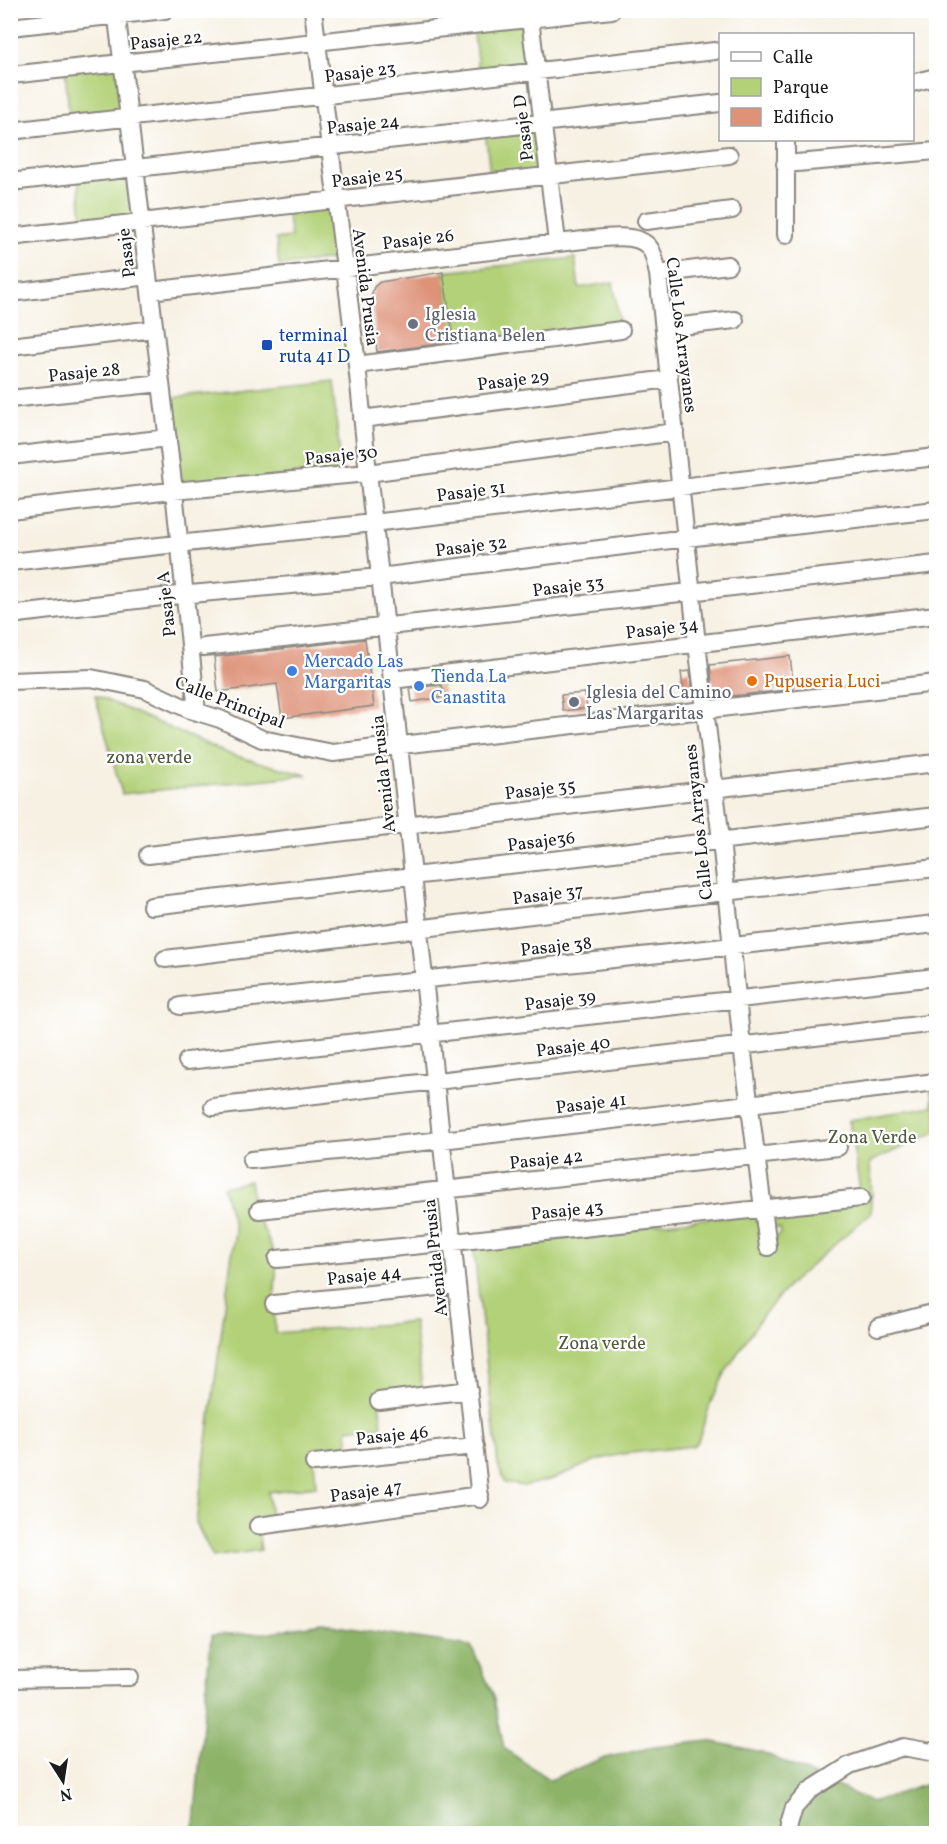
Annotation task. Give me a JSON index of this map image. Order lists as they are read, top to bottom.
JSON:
{
  "streets": {
    "street": [
      "Pasaje 22",
      "Pasaje 23",
      "Pasaje 24",
      "Pasaje D",
      "Pasaje 25",
      "Pasaje 26",
      "Pasaje",
      "Avenida Prusia",
      "Calle Los Arrayanes",
      "Pasaje 28",
      "Pasaje 29",
      "Pasaje 30",
      "Pasaje 31",
      "Pasaje 32",
      "Pasaje 33",
      "Pasaje A",
      "Pasaje 34",
      "Calle Principal",
      "Pasaje 35",
      "Pasaje36",
      "Pasaje 37",
      "Pasaje 38",
      "Pasaje 39",
      "Pasaje 40",
      "Pasaje 41",
      "Pasaje 42",
      "Pasaje 43",
      "Pasaje 44",
      "Pasaje 46",
      "Pasaje 47"
    ]
  },
  "crossings": [
    ["Pasaje 22", "Pasaje D"],
    ["Pasaje 22", "Pasaje"],
    ["Pasaje 22", "Avenida Prusia"],
    ["Pasaje 23", "Pasaje D"],
    ["Pasaje 23", "Pasaje"],
    ["Pasaje 23", "Avenida Prusia"],
    ["Pasaje 24", "Pasaje D"],
    ["Pasaje 24", "Pasaje"],
    ["Pasaje 24", "Avenida Prusia"],
    ["Pasaje D", "Pasaje 25"],
    ["Pasaje D", "Pasaje 26"],
    ["Pasaje 25", "Pasaje"],
    ["Pasaje 25", "Avenida Prusia"],
    ["Pasaje 26", "Pasaje"],
    ["Pasaje 26", "Avenida Prusia"],
    ["Pasaje 26", "Calle Los Arrayanes"],
    ["Pasaje", "Pasaje 28"],
    ["Pasaje", "Pasaje 30"],
    ["Pasaje", "Pasaje A"],
    ["Avenida Prusia", "Pasaje 29"],
    ["Avenida Prusia", "Pasaje 30"],
    ["Avenida Prusia", "Pasaje 31"],
    ["Avenida Prusia", "Pasaje 32"],
    ["Avenida Prusia", "Pasaje 33"],
    ["Avenida Prusia", "Pasaje 34"],
    ["Avenida Prusia", "Calle Principal"],
    ["Avenida Prusia", "Pasaje 35"],
    ["Avenida Prusia", "Pasaje36"],
    ["Avenida Prusia", "Pasaje 37"],
    ["Avenida Prusia", "Pasaje 38"],
    ["Avenida Prusia", "Pasaje 39"],
    ["Avenida Prusia", "Pasaje 40"],
    ["Avenida Prusia", "Pasaje 41"],
    ["Avenida Prusia", "Pasaje 42"],
    ["Avenida Prusia", "Pasaje 43"],
    ["Avenida Prusia", "Pasaje 44"],
    ["Avenida Prusia", "Pasaje 46"],
    ["Avenida Prusia", "Pasaje 47"],
    ["Calle Los Arrayanes", "Pasaje 29"],
    ["Calle Los Arrayanes", "Pasaje 30"],
    ["Calle Los Arrayanes", "Pasaje 31"],
    ["Calle Los Arrayanes", "Pasaje 32"],
    ["Calle Los Arrayanes", "Pasaje 33"],
    ["Calle Los Arrayanes", "Pasaje 34"],
    ["Calle Los Arrayanes", "Calle Principal"],
    ["Calle Los Arrayanes", "Pasaje 35"],
    ["Calle Los Arrayanes", "Pasaje36"],
    ["Calle Los Arrayanes", "Pasaje 37"],
    ["Calle Los Arrayanes", "Pasaje 38"],
    ["Calle Los Arrayanes", "Pasaje 39"],
    ["Calle Los Arrayanes", "Pasaje 40"],
    ["Calle Los Arrayanes", "Pasaje 41"],
    ["Calle Los Arrayanes", "Pasaje 42"],
    ["Calle Los Arrayanes", "Pasaje 43"],
    ["Pasaje 30", "Pasaje A"],
    ["Pasaje 31", "Pasaje A"],
    ["Pasaje 32", "Pasaje A"],
    ["Pasaje A", "Calle Principal"]
  ],
  "parks": ["zona verde", "Zona Verde", "Zona verde"],
  "places": {
    "other": [
      "Iglesia Cristiana Belen",
      "Mercado Las Margaritas",
      "Pupuseria Luci",
      "Tienda La Canastita",
      "Iglesia del Camino Las Margaritas"
    ],
    "transit": ["terminal ruta 41 D"]
  },
  "legend": ["Calle", "Parque", "Edificio"],
  "north": "bottom"
}
